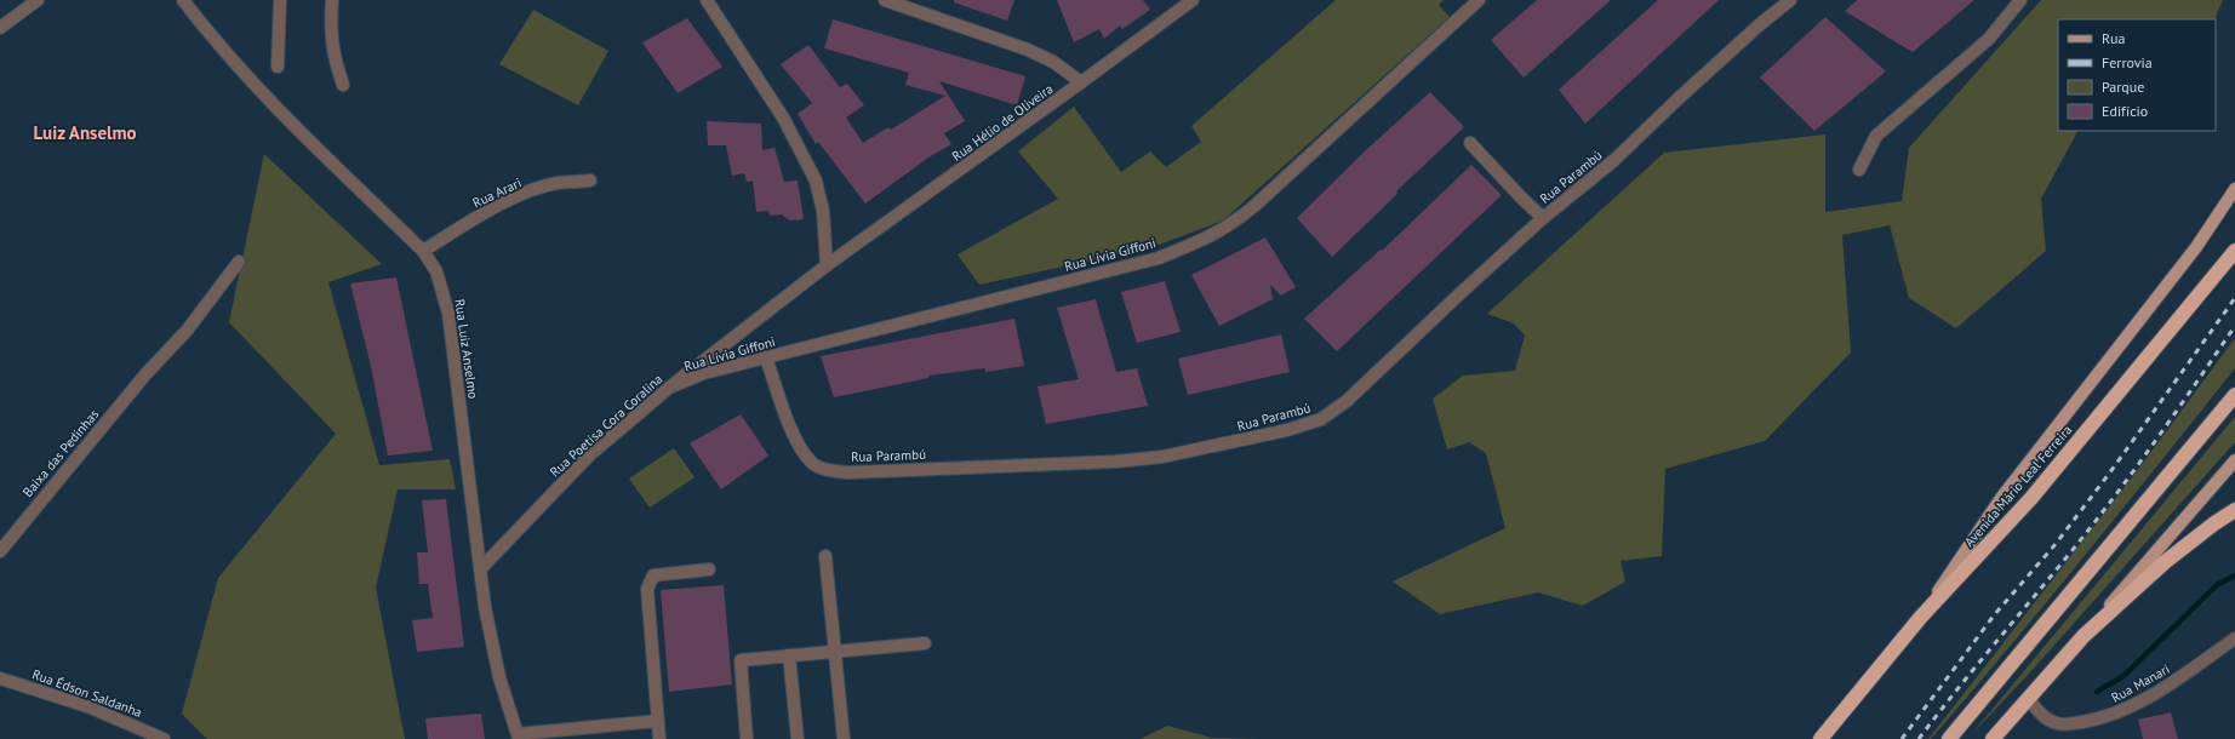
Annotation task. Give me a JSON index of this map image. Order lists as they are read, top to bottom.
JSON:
{
  "streets": {
    "highway": ["Avenida Mário Leal Ferreira"],
    "street": [
      "Rua Hélio de Oliveira",
      "Rua Parambú",
      "Rua Arari",
      "Rua Lívia Giffoni",
      "Rua Luiz Anselmo",
      "Rua Poetisa Cora Coralina",
      "Baixa das Pedinhas",
      "Rua Manari",
      "Rua Édson Saldanha"
    ]
  },
  "crossings": [
    ["Rua Hélio de Oliveira", "Rua Poetisa Cora Coralina"],
    ["Rua Parambú", "Rua Lívia Giffoni"],
    ["Rua Arari", "Rua Luiz Anselmo"],
    ["Rua Lívia Giffoni", "Rua Poetisa Cora Coralina"],
    ["Rua Luiz Anselmo", "Rua Poetisa Cora Coralina"]
  ],
  "districts": ["Luiz Anselmo"],
  "legend": [
    "Rua",
    "Ferrovia",
    "Parque",
    "Edifício"
  ]
}
